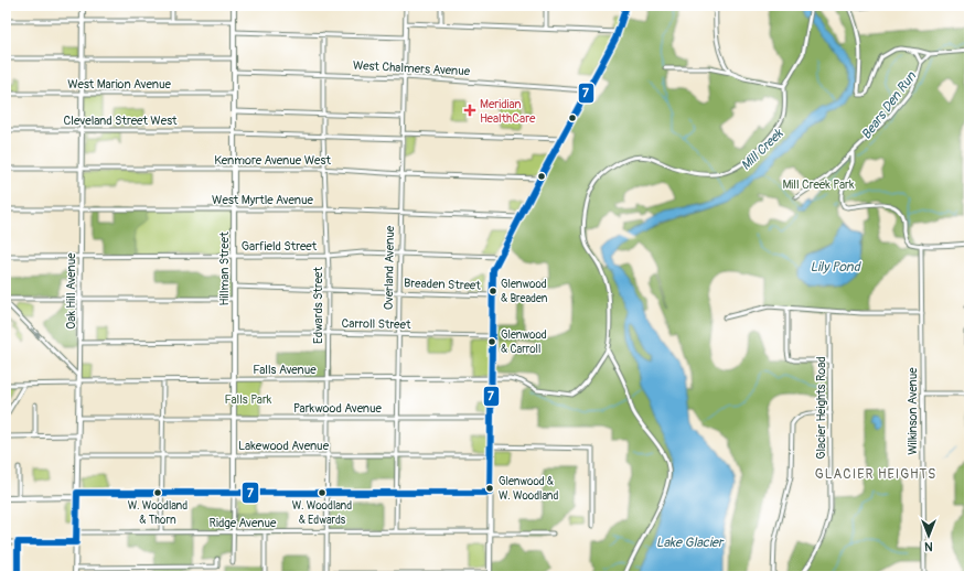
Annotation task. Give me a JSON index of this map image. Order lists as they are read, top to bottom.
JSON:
{
  "streets": {
    "street": [
      "West Chalmers Avenue",
      "West Marion Avenue",
      "Cleveland Street West",
      "Kenmore Avenue West",
      "West Myrtle Avenue",
      "Garfield Street",
      "Overland Avenue",
      "Hillman Street",
      "Breaden Street",
      "Oak Hill Avenue",
      "Edwards Street",
      "Carroll Street",
      "Falls Avenue",
      "Parkwood Avenue",
      "Glacier Heights Road",
      "Wilkinson Avenue",
      "Lakewood Avenue",
      "Ridge Avenue"
    ]
  },
  "crossings": [
    ["West Chalmers Avenue", "Overland Avenue"],
    ["West Chalmers Avenue", "Hillman Street"],
    ["West Chalmers Avenue", "Edwards Street"],
    ["West Marion Avenue", "Hillman Street"],
    ["West Marion Avenue", "Oak Hill Avenue"],
    ["Cleveland Street West", "Overland Avenue"],
    ["Cleveland Street West", "Hillman Street"],
    ["Cleveland Street West", "Oak Hill Avenue"],
    ["Cleveland Street West", "Edwards Street"],
    ["Kenmore Avenue West", "Overland Avenue"],
    ["Kenmore Avenue West", "Hillman Street"],
    ["Kenmore Avenue West", "Oak Hill Avenue"],
    ["Kenmore Avenue West", "Edwards Street"],
    ["West Myrtle Avenue", "Overland Avenue"],
    ["West Myrtle Avenue", "Hillman Street"],
    ["West Myrtle Avenue", "Oak Hill Avenue"],
    ["West Myrtle Avenue", "Edwards Street"],
    ["Garfield Street", "Overland Avenue"],
    ["Garfield Street", "Hillman Street"],
    ["Garfield Street", "Oak Hill Avenue"],
    ["Garfield Street", "Edwards Street"],
    ["Overland Avenue", "Breaden Street"],
    ["Overland Avenue", "Carroll Street"],
    ["Overland Avenue", "Falls Avenue"],
    ["Overland Avenue", "Parkwood Avenue"],
    ["Overland Avenue", "Lakewood Avenue"],
    ["Overland Avenue", "Ridge Avenue"],
    ["Hillman Street", "Breaden Street"],
    ["Hillman Street", "Carroll Street"],
    ["Hillman Street", "Falls Avenue"],
    ["Hillman Street", "Parkwood Avenue"],
    ["Hillman Street", "Lakewood Avenue"],
    ["Hillman Street", "Ridge Avenue"],
    ["Breaden Street", "Edwards Street"],
    ["Oak Hill Avenue", "Falls Avenue"],
    ["Oak Hill Avenue", "Parkwood Avenue"],
    ["Oak Hill Avenue", "Lakewood Avenue"],
    ["Oak Hill Avenue", "Ridge Avenue"],
    ["Edwards Street", "Carroll Street"],
    ["Edwards Street", "Falls Avenue"],
    ["Edwards Street", "Parkwood Avenue"],
    ["Edwards Street", "Lakewood Avenue"],
    ["Edwards Street", "Ridge Avenue"]
  ],
  "districts": ["GLACIER HEIGHTS"],
  "water": [
    "Bears Den Run",
    "Mill Creek",
    "Lily Pond",
    "Lake Glacier"
  ],
  "parks": ["Mill Creek Park", "Falls Park"],
  "places": {
    "health": ["Meridian HealthCare"],
    "other": [
      "Glenwood & Breaden",
      "Glenwood & Carroll",
      "Glenwood & W. Woodland",
      "W. Woodland & Thorn",
      "W. Woodland & Edwards"
    ]
  },
  "lines": ["transit line 7"],
  "north": "bottom"
}
